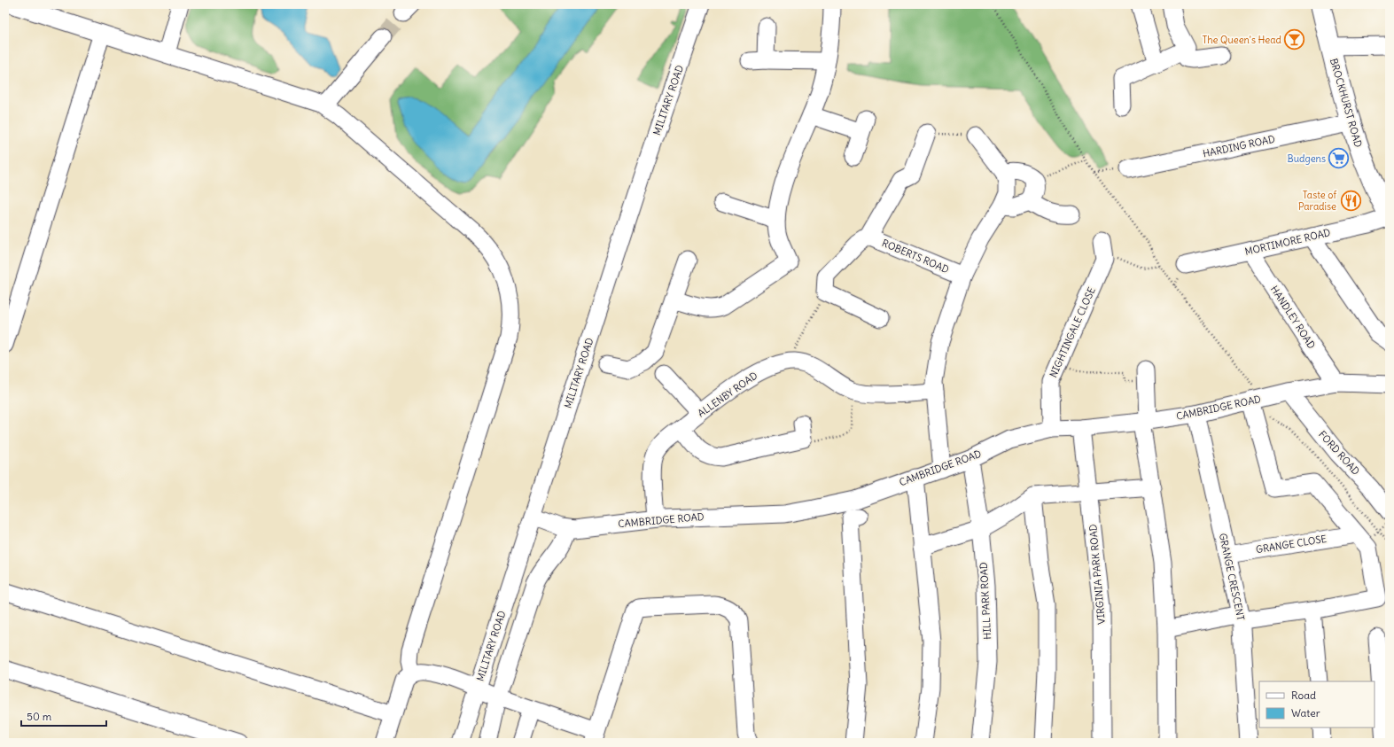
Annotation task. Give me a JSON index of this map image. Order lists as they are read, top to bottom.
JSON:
{
  "streets": {
    "main road": ["BROCKHURST ROAD"],
    "street": [
      "MILITARY ROAD",
      "HARDING ROAD",
      "MORTIMORE ROAD",
      "ROBERTS ROAD",
      "HANDLEY ROAD",
      "NIGHTINGALE CLOSE",
      "ALLENBY ROAD",
      "CAMBRIDGE ROAD",
      "FORD ROAD",
      "GRANGE CLOSE",
      "VIRGINIA PARK ROAD",
      "GRANGE CRESCENT",
      "HILL PARK ROAD"
    ]
  },
  "crossings": [
    ["MILITARY ROAD", "CAMBRIDGE ROAD"],
    ["BROCKHURST ROAD", "HARDING ROAD"],
    ["BROCKHURST ROAD", "MORTIMORE ROAD"],
    ["MORTIMORE ROAD", "HANDLEY ROAD"],
    ["HANDLEY ROAD", "CAMBRIDGE ROAD"],
    ["NIGHTINGALE CLOSE", "CAMBRIDGE ROAD"],
    ["ALLENBY ROAD", "CAMBRIDGE ROAD"],
    ["CAMBRIDGE ROAD", "FORD ROAD"],
    ["CAMBRIDGE ROAD", "VIRGINIA PARK ROAD"],
    ["CAMBRIDGE ROAD", "GRANGE CRESCENT"],
    ["CAMBRIDGE ROAD", "HILL PARK ROAD"],
    ["GRANGE CLOSE", "GRANGE CRESCENT"]
  ],
  "places": {
    "bar": ["The Queen's Head"],
    "supermarket": ["Budgens"],
    "restaurant": ["Taste of Paradise"]
  },
  "legend": ["Road", "Water"],
  "scale_bar": "50 m"
}
